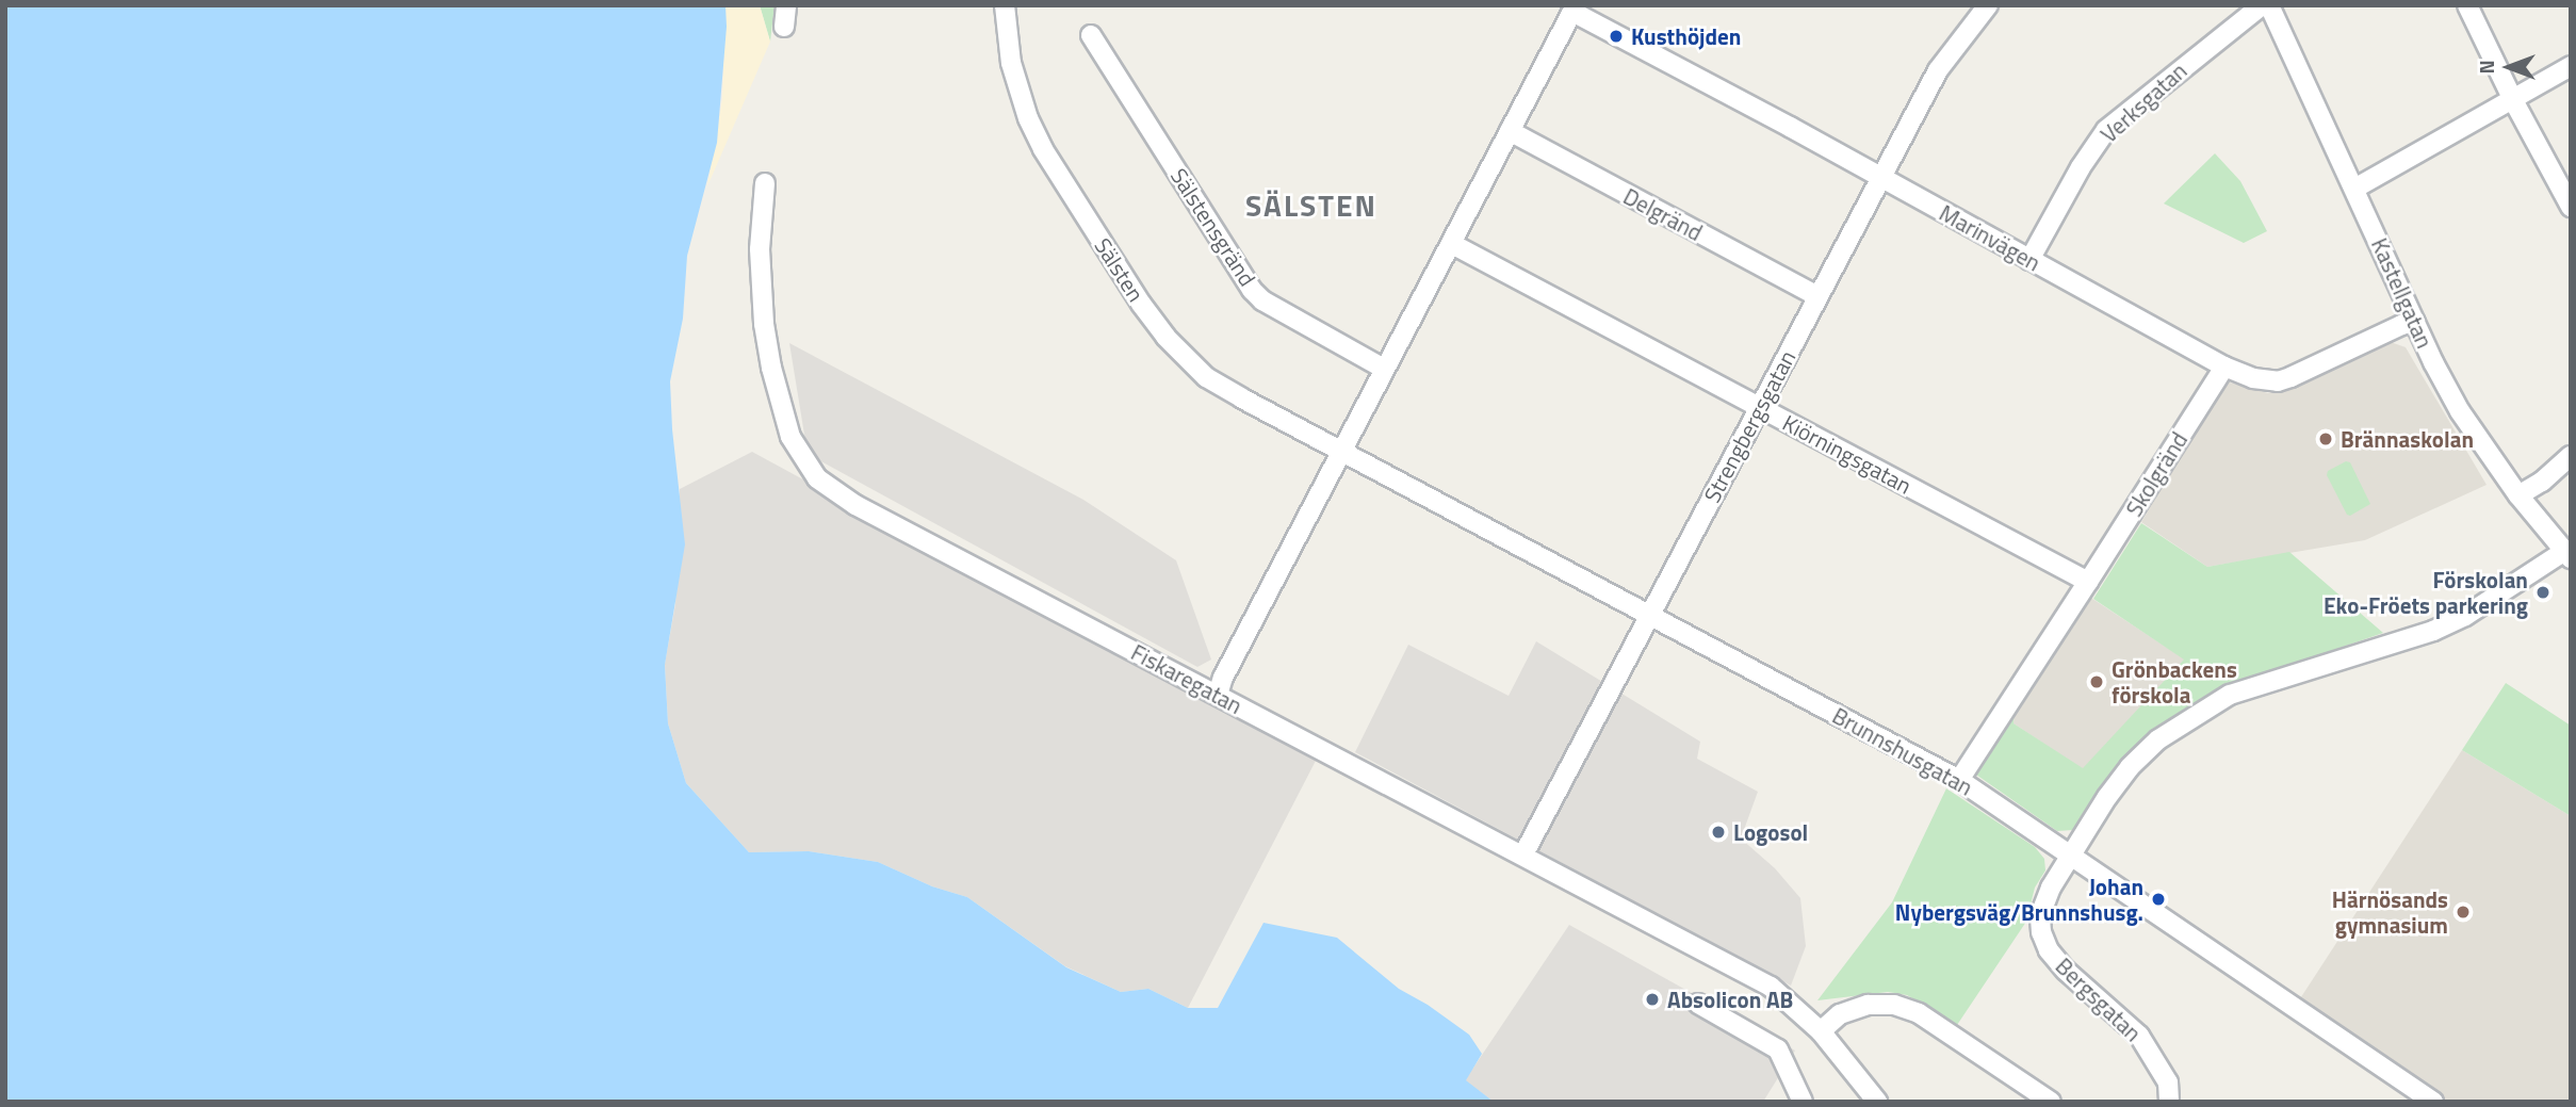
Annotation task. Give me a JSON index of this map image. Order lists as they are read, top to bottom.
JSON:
{
  "streets": {
    "street": [
      "Verksgatan",
      "Delgränd",
      "Sälstensgränd",
      "Marinvägen",
      "Sälsten",
      "Kastellgatan",
      "Strengbergsgatan",
      "Kiörningsgatan",
      "Skolgränd",
      "Fiskaregatan",
      "Brunnshusgatan",
      "Bergsgatan"
    ]
  },
  "crossings": [
    ["Verksgatan", "Marinvägen"],
    ["Delgränd", "Strengbergsgatan"],
    ["Marinvägen", "Kastellgatan"],
    ["Marinvägen", "Strengbergsgatan"],
    ["Marinvägen", "Skolgränd"],
    ["Sälsten", "Brunnshusgatan"],
    ["Kastellgatan", "Bergsgatan"],
    ["Strengbergsgatan", "Kiörningsgatan"],
    ["Strengbergsgatan", "Fiskaregatan"],
    ["Strengbergsgatan", "Brunnshusgatan"],
    ["Kiörningsgatan", "Skolgränd"],
    ["Skolgränd", "Brunnshusgatan"],
    ["Brunnshusgatan", "Bergsgatan"]
  ],
  "districts": ["SÄLSTEN"],
  "places": [
    "Kusthöjden",
    "Brännaskolan",
    "Förskolan Eko-Fröets parkering",
    "Grönbackens förskola",
    "Logosol",
    "Johan Nybergsväg/Brunnshusg.",
    "Härnösands gymnasium",
    "Absolicon AB"
  ],
  "north": "left"
}
